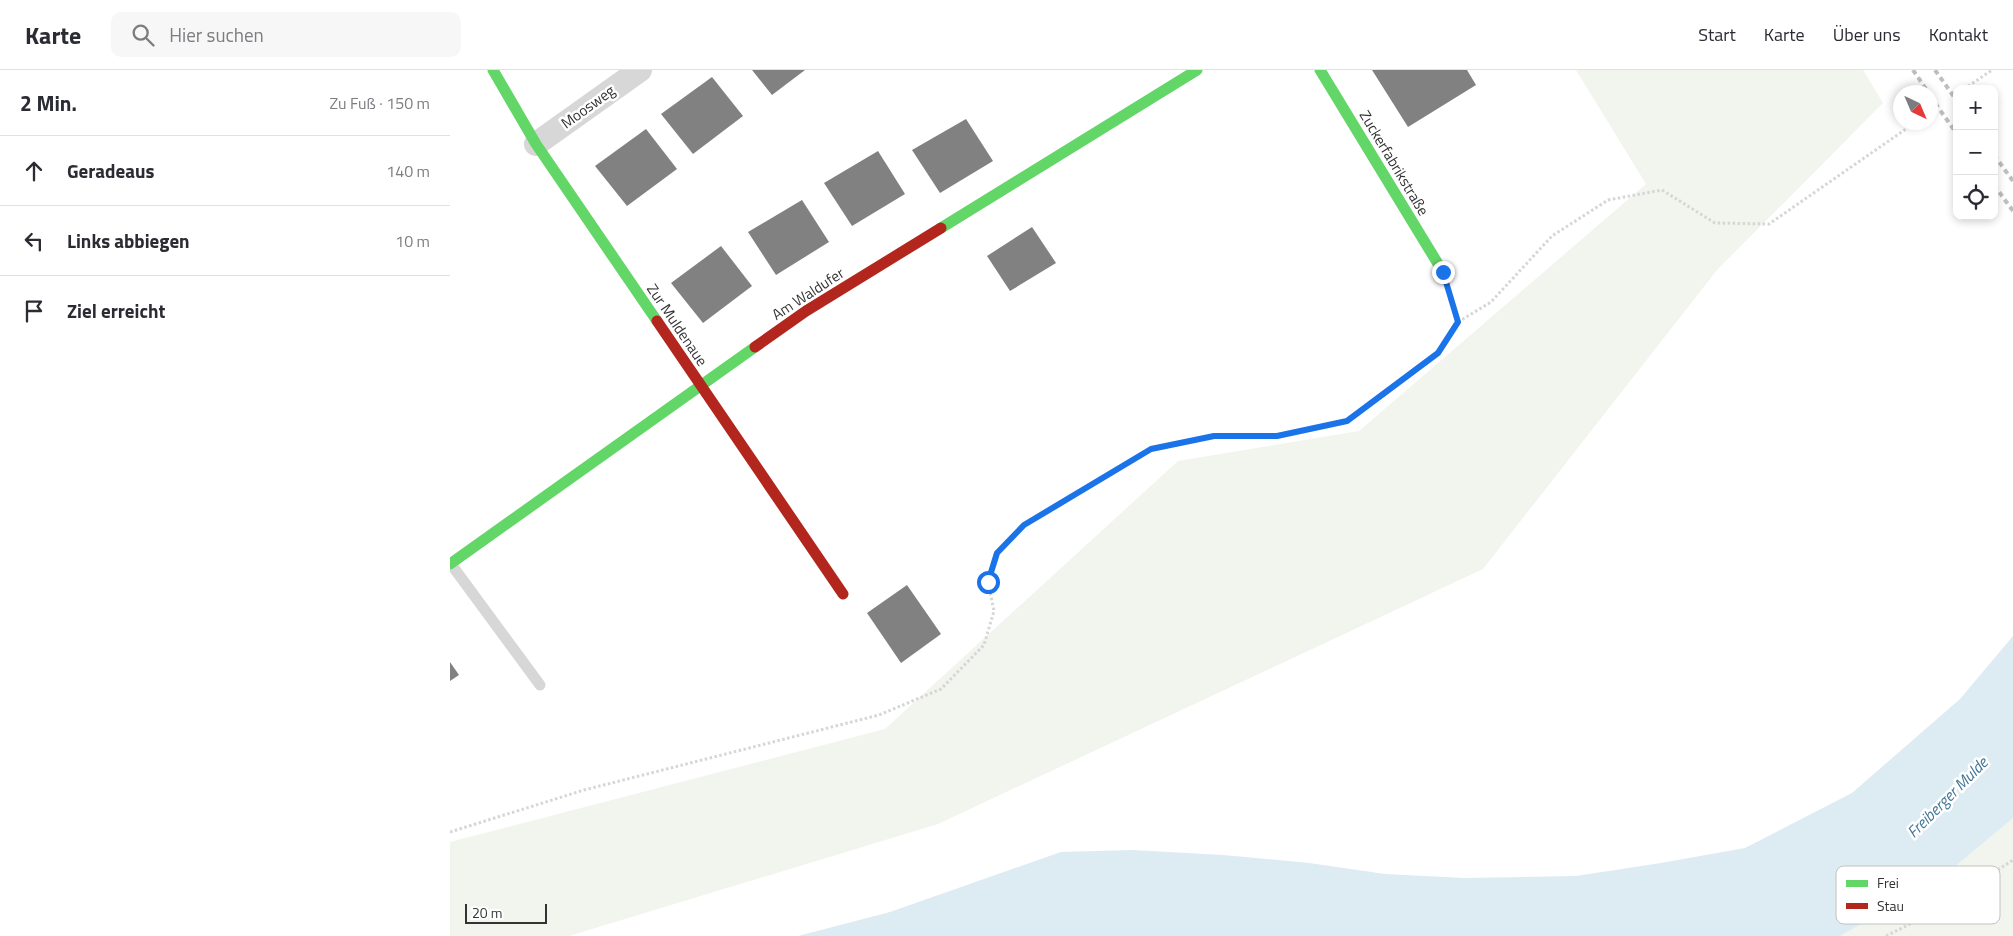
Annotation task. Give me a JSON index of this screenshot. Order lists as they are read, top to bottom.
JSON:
{
  "streets": {
    "street": [
      "Moosweg",
      "Zuckerfabrikstraße",
      "Am Waldufer",
      "Zur Muldenaue"
    ]
  },
  "crossings": [
    ["Moosweg", "Zur Muldenaue"],
    ["Am Waldufer", "Zur Muldenaue"]
  ],
  "water": ["Freiberger Mulde"],
  "legend": ["Frei", "Stau"],
  "scale_bar": "20 m",
  "north": "bottom right",
  "page": {
    "header": "Karte",
    "search": "Hier suchen",
    "nav": [
      "Start",
      "Karte",
      "Über uns",
      "Kontakt"
    ],
    "heading": ["2 Min.", "Zu Fuß · 150 m"],
    "map_buttons": ["+", "−"],
    "list": [
      ["Geradeaus", "140 m"],
      ["Links abbiegen", "10 m"],
      "Ziel erreicht"
    ],
    "scale": "20 m"
  }
}
